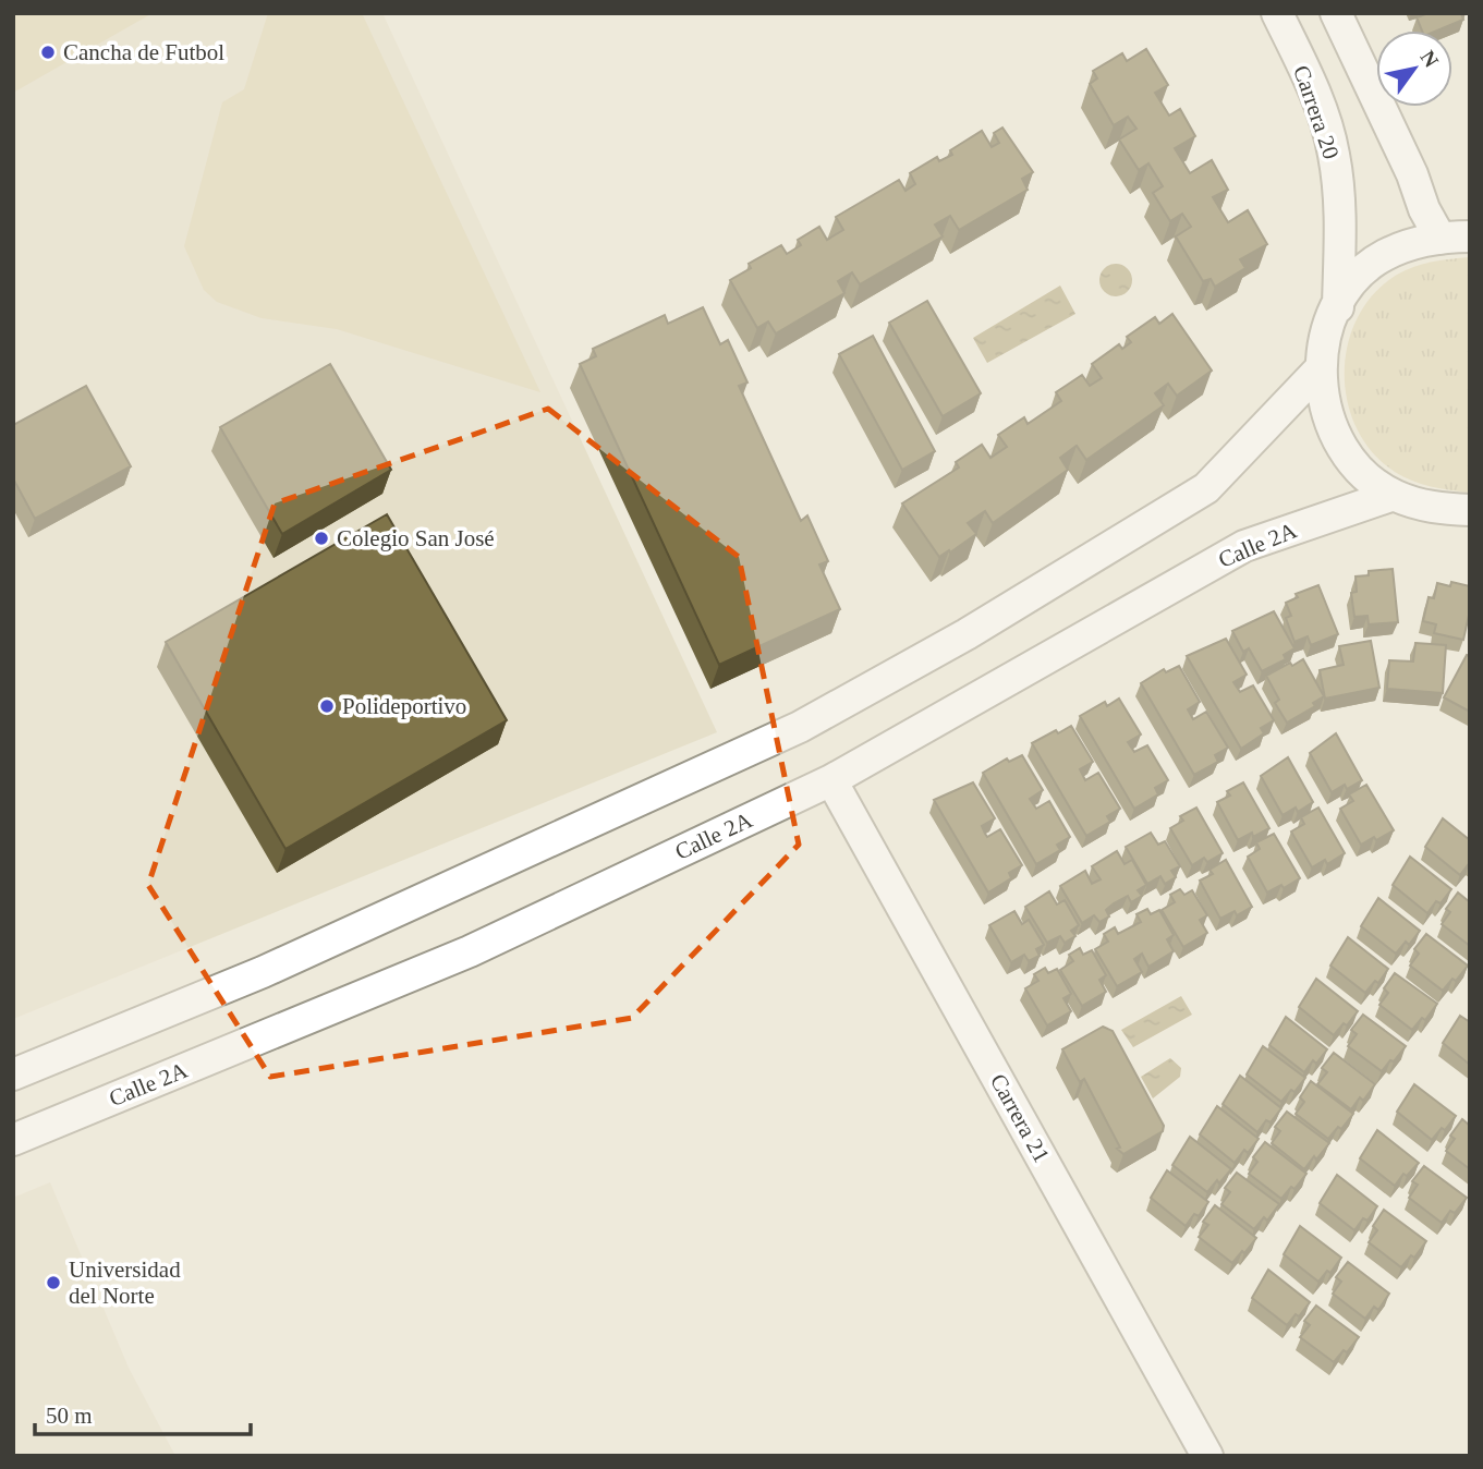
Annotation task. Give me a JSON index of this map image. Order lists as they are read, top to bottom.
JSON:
{
  "streets": {
    "street": ["Carrera 20", "Calle 2A", "Carrera 21"]
  },
  "crossings": [
    ["Calle 2A", "Carrera 21"]
  ],
  "places": [
    "Cancha de Futbol",
    "Colegio San José",
    "Polideportivo",
    "Universidad del Norte"
  ],
  "scale_bar": "50 m",
  "north": "top right"
}
